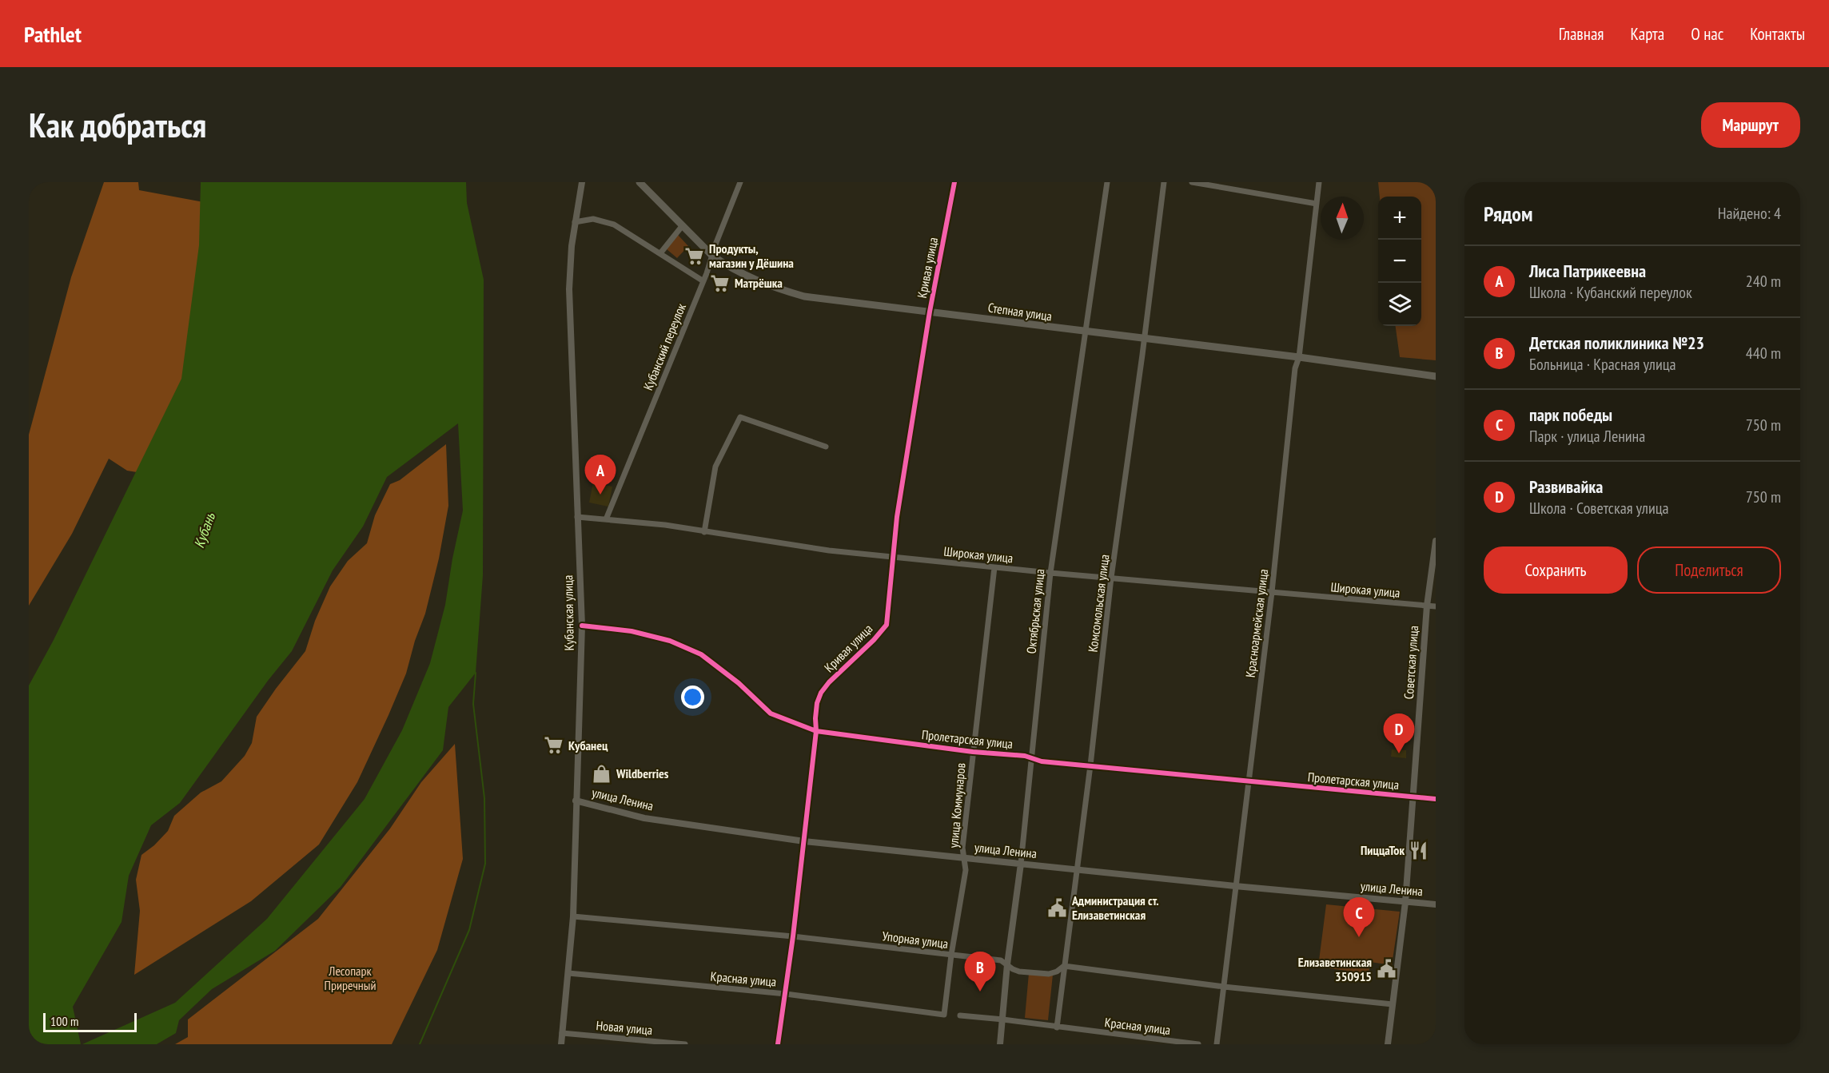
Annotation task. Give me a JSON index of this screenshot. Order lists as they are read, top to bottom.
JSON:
{
  "streets": {
    "main road": ["Степная улица"],
    "street": [
      "Кривая улица",
      "Кубанский переулок",
      "Широкая улица",
      "Комсомольская улица",
      "Октябрьская улица",
      "Кубанская улица",
      "Красноармейская улица",
      "Советская улица",
      "Пролетарская улица",
      "улица Ленина",
      "улица Коммунаров",
      "Упорная улица",
      "Красная улица",
      "Новая улица"
    ]
  },
  "crossings": [
    ["Кривая улица", "Степная улица"],
    ["Кривая улица", "Широкая улица"],
    ["Кривая улица", "Пролетарская улица"],
    ["Кривая улица", "улица Ленина"],
    ["Кривая улица", "Упорная улица"],
    ["Кривая улица", "Красная улица"],
    ["Степная улица", "Кубанский переулок"],
    ["Степная улица", "Комсомольская улица"],
    ["Степная улица", "Октябрьская улица"],
    ["Степная улица", "Красноармейская улица"],
    ["Кубанский переулок", "Широкая улица"],
    ["Широкая улица", "Комсомольская улица"],
    ["Широкая улица", "Октябрьская улица"],
    ["Широкая улица", "Кубанская улица"],
    ["Широкая улица", "Красноармейская улица"],
    ["Широкая улица", "Советская улица"],
    ["Широкая улица", "улица Коммунаров"],
    ["Комсомольская улица", "Пролетарская улица"],
    ["Комсомольская улица", "улица Ленина"],
    ["Комсомольская улица", "Упорная улица"],
    ["Комсомольская улица", "Красная улица"],
    ["Октябрьская улица", "Пролетарская улица"],
    ["Октябрьская улица", "улица Ленина"],
    ["Октябрьская улица", "Упорная улица"],
    ["Октябрьская улица", "Красная улица"],
    ["Кубанская улица", "Пролетарская улица"],
    ["Кубанская улица", "улица Ленина"],
    ["Кубанская улица", "Упорная улица"],
    ["Кубанская улица", "Красная улица"],
    ["Кубанская улица", "Новая улица"],
    ["Красноармейская улица", "Пролетарская улица"],
    ["Красноармейская улица", "улица Ленина"],
    ["Красноармейская улица", "Упорная улица"],
    ["Советская улица", "Пролетарская улица"],
    ["Советская улица", "улица Ленина"],
    ["Советская улица", "Упорная улица"],
    ["Пролетарская улица", "улица Коммунаров"],
    ["улица Ленина", "улица Коммунаров"],
    ["улица Коммунаров", "Упорная улица"],
    ["улица Коммунаров", "Красная улица"]
  ],
  "water": ["Кубань"],
  "parks": ["Лесопарк Приречный"],
  "places": {
    "supermarket": ["Продукты, магазин у Дёшина", "Матрёшка", "Кубанец"],
    "shop": ["Wildberries"],
    "restaurant": ["ПиццаТок"],
    "public building": ["Администрация ст. Елизаветинская", "Елизаветинская 350915"]
  },
  "scale_bar": "100 m",
  "north": "top",
  "page": {
    "header": "Pathlet",
    "nav": [
      "Главная",
      "Карта",
      "О нас",
      "Контакты"
    ],
    "buttons": [
      "Маршрут",
      ["Сохранить", "Поделиться"]
    ],
    "title": "Как добраться",
    "heading": ["Рядом", "Найдено: 4"],
    "map_buttons": ["+", "−"],
    "list": [
      {
        "mark": "A",
        "name": "Лиса Патрикеевна",
        "note": "Школа · Кубанский переулок",
        "value": "240 m"
      },
      {
        "mark": "B",
        "name": "Детская поликлиника №23",
        "note": "Больница · Красная улица",
        "value": "440 m"
      },
      {
        "mark": "C",
        "name": "парк победы",
        "note": "Парк · улица Ленина",
        "value": "750 m"
      },
      {
        "mark": "D",
        "name": "Развивайка",
        "note": "Школа · Советская улица",
        "value": "750 m"
      }
    ],
    "pins": [
      "A",
      "D",
      "C",
      "B"
    ],
    "scale": "100 m"
  }
}
